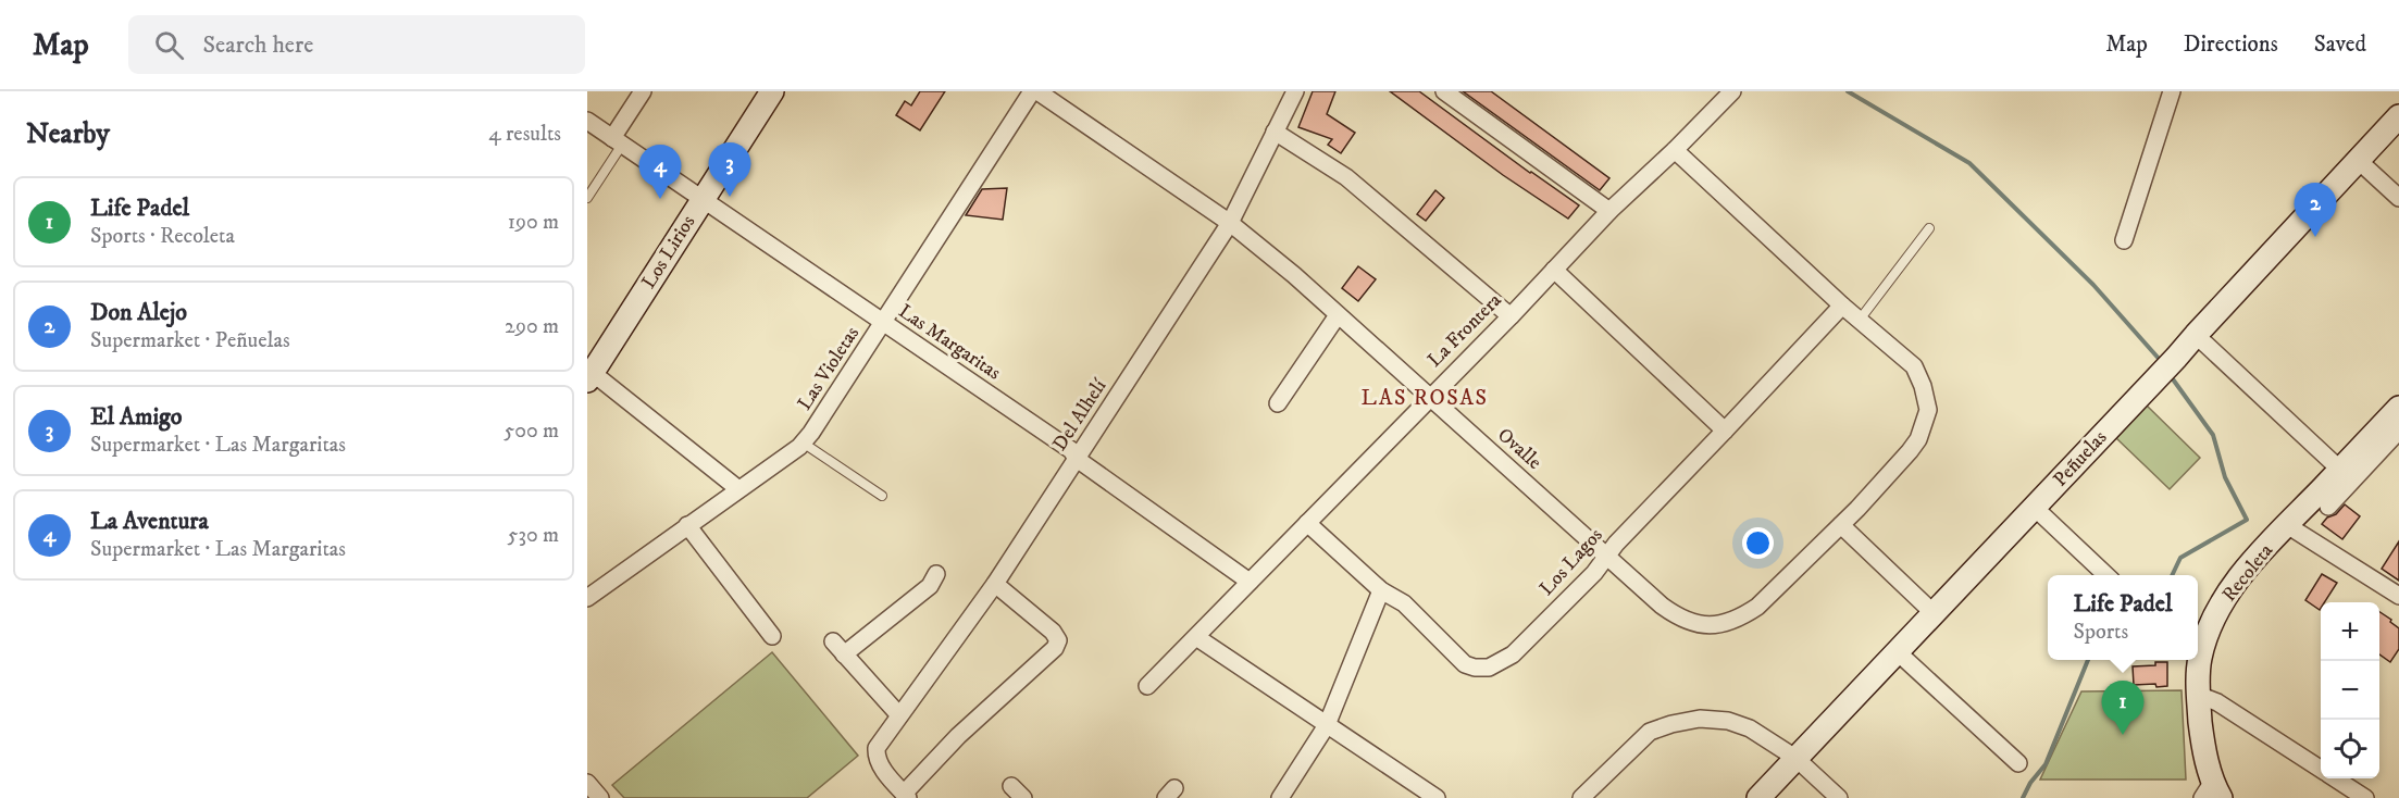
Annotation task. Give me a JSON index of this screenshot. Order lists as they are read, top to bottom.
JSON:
{
  "streets": {
    "street": [
      "Los Lirios",
      "La Frontera",
      "Las Margaritas",
      "Las Violetas",
      "Del Alhelí",
      "Ovalle",
      "Peñuelas",
      "Los Lagos",
      "Recoleta"
    ]
  },
  "crossings": [
    ["Los Lirios", "Las Margaritas"],
    ["La Frontera", "Las Margaritas"],
    ["La Frontera", "Ovalle"],
    ["La Frontera", "Los Lagos"],
    ["Las Margaritas", "Las Violetas"],
    ["Las Margaritas", "Del Alhelí"],
    ["Del Alhelí", "Ovalle"],
    ["Ovalle", "Los Lagos"]
  ],
  "districts": ["LAS ROSAS"],
  "page": {
    "header": "Map",
    "search": "Search here",
    "nav": ["Map", "Directions", "Saved"],
    "heading": ["Nearby", "4 results"],
    "pins": [
      "3",
      "4",
      "2",
      "1"
    ],
    "list": [
      {
        "mark": "1",
        "name": "Life Padel",
        "note": "Sports · Recoleta",
        "value": "190 m"
      },
      {
        "mark": "2",
        "name": "Don Alejo",
        "note": "Supermarket · Peñuelas",
        "value": "290 m"
      },
      {
        "mark": "3",
        "name": "El Amigo",
        "note": "Supermarket · Las Margaritas",
        "value": "500 m"
      },
      {
        "mark": "4",
        "name": "La Aventura",
        "note": "Supermarket · Las Margaritas",
        "value": "530 m"
      }
    ],
    "popup": ["Life Padel", "Sports"],
    "map_buttons": ["+", "−"]
  }
}
